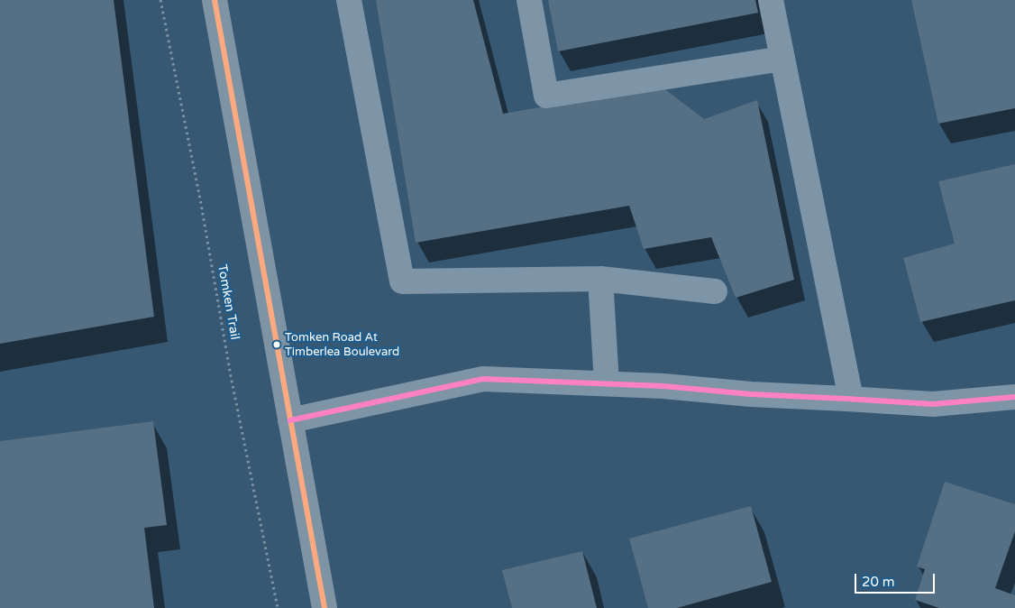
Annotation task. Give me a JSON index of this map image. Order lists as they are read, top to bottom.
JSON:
{
  "streets": {
    "path": ["Tomken Trail"]
  },
  "places": ["Tomken Road At Timberlea Boulevard"],
  "scale_bar": "20 m"
}
